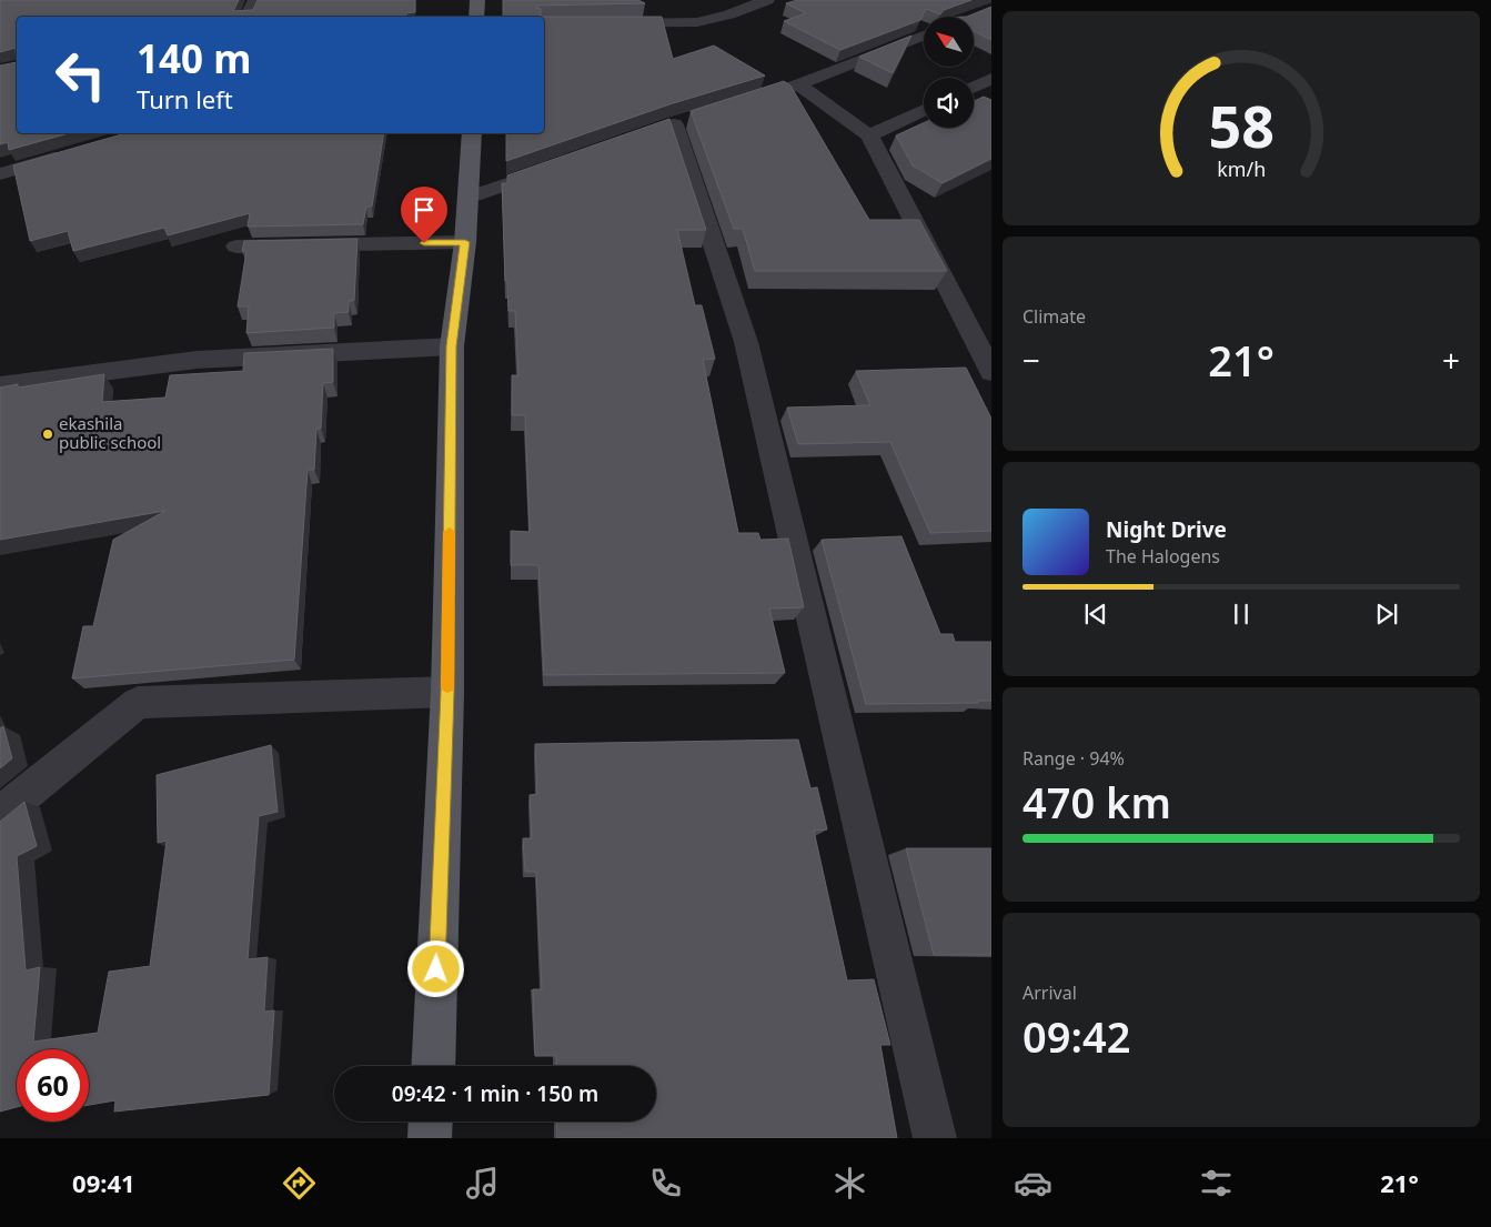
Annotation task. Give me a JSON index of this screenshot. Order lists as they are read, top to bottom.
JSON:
{
  "places": ["ekashila public school"],
  "north": "top left",
  "page": {
    "turn": ["140 m", "Turn left"],
    "tile": [
      "Climate",
      ["Range · 94%", "470 km"],
      ["Arrival", "09:42"]
    ],
    "heat": ["−", "21°", "+"],
    "song": ["Night Drive", "The Halogens"],
    "limit": "60",
    "trip": "09:42 · 1 min · 150 m",
    "tabs": ["09:41", "21°"],
    "gauge": ["58", "km/h"]
  }
}
